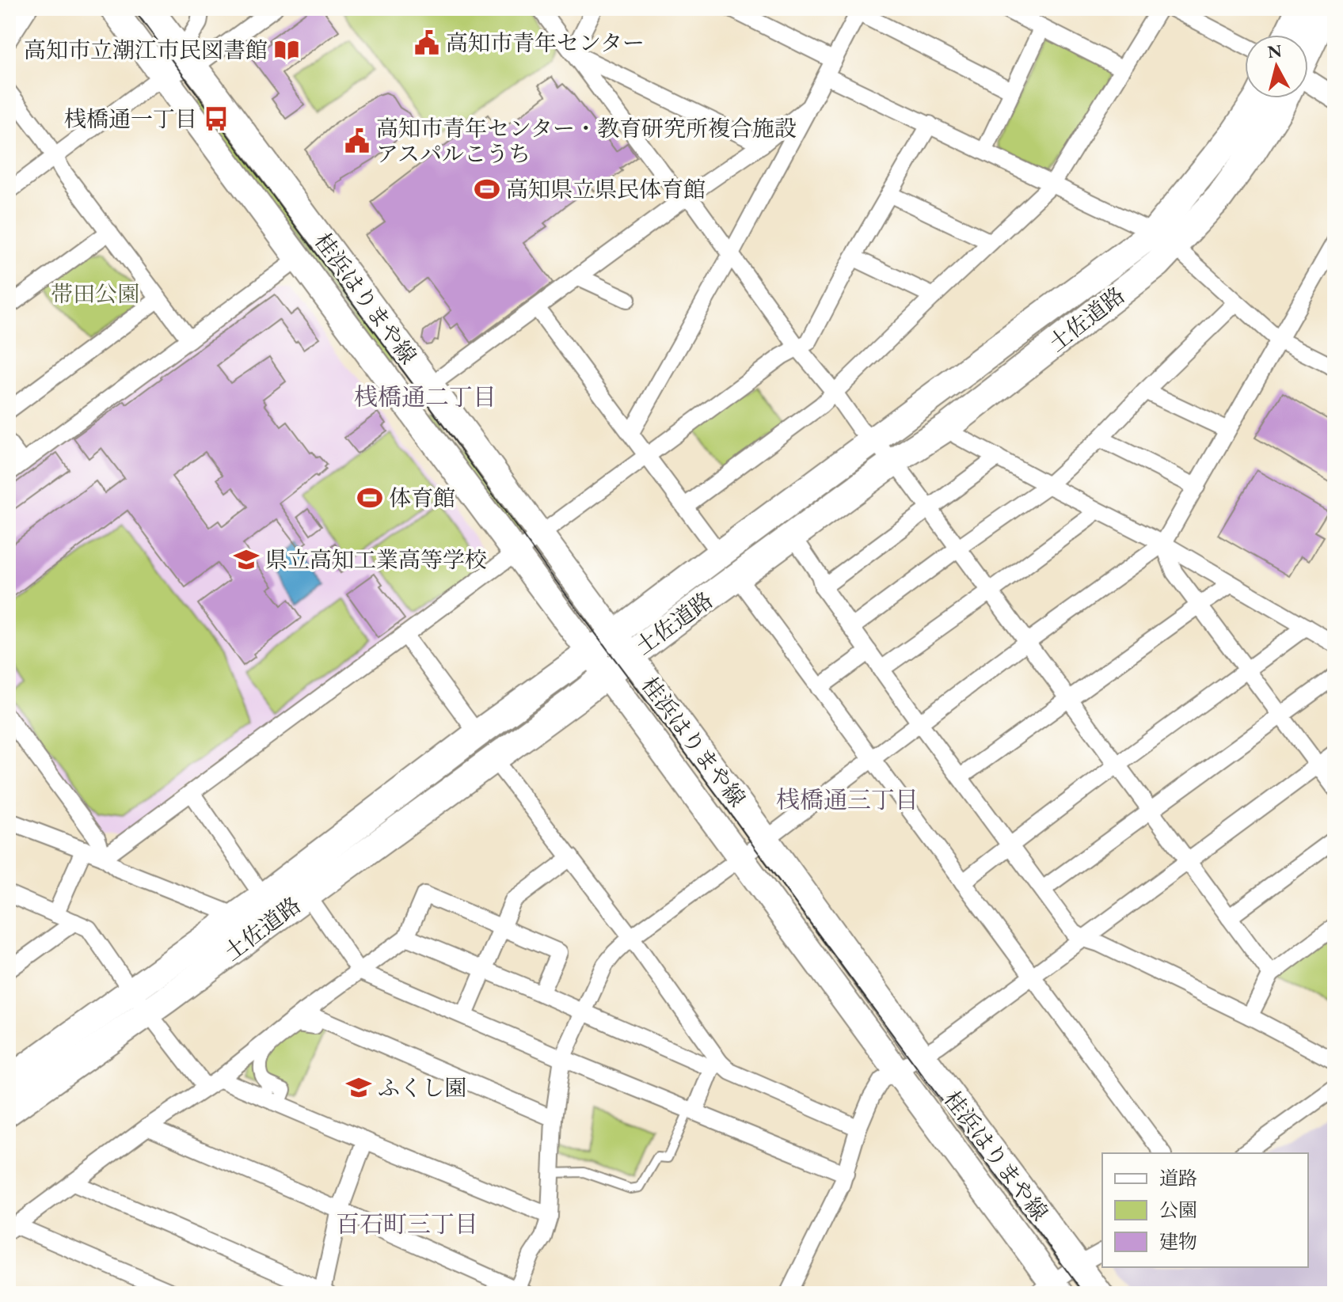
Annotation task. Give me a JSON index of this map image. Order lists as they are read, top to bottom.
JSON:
{
  "streets": {
    "highway": ["土佐道路"],
    "main road": ["桂浜はりまや線"]
  },
  "crossings": [
    ["桂浜はりまや線", "土佐道路"]
  ],
  "districts": ["桟橋通二丁目", "桟橋通三丁目", "百石町三丁目"],
  "parks": ["帯田公園"],
  "places": {
    "public building": ["高知市青年センター", "高知市青年センター・教育研究所複合施設 アスパルこうち"],
    "library": ["高知市立潮江市民図書館"],
    "bus stop": ["桟橋通一丁目"],
    "sports": ["高知県立県民体育館", "体育館"],
    "school or university": ["県立高知工業高等学校", "ふくし園"]
  },
  "legend": ["道路", "公園", "建物"],
  "north": "top"
}
